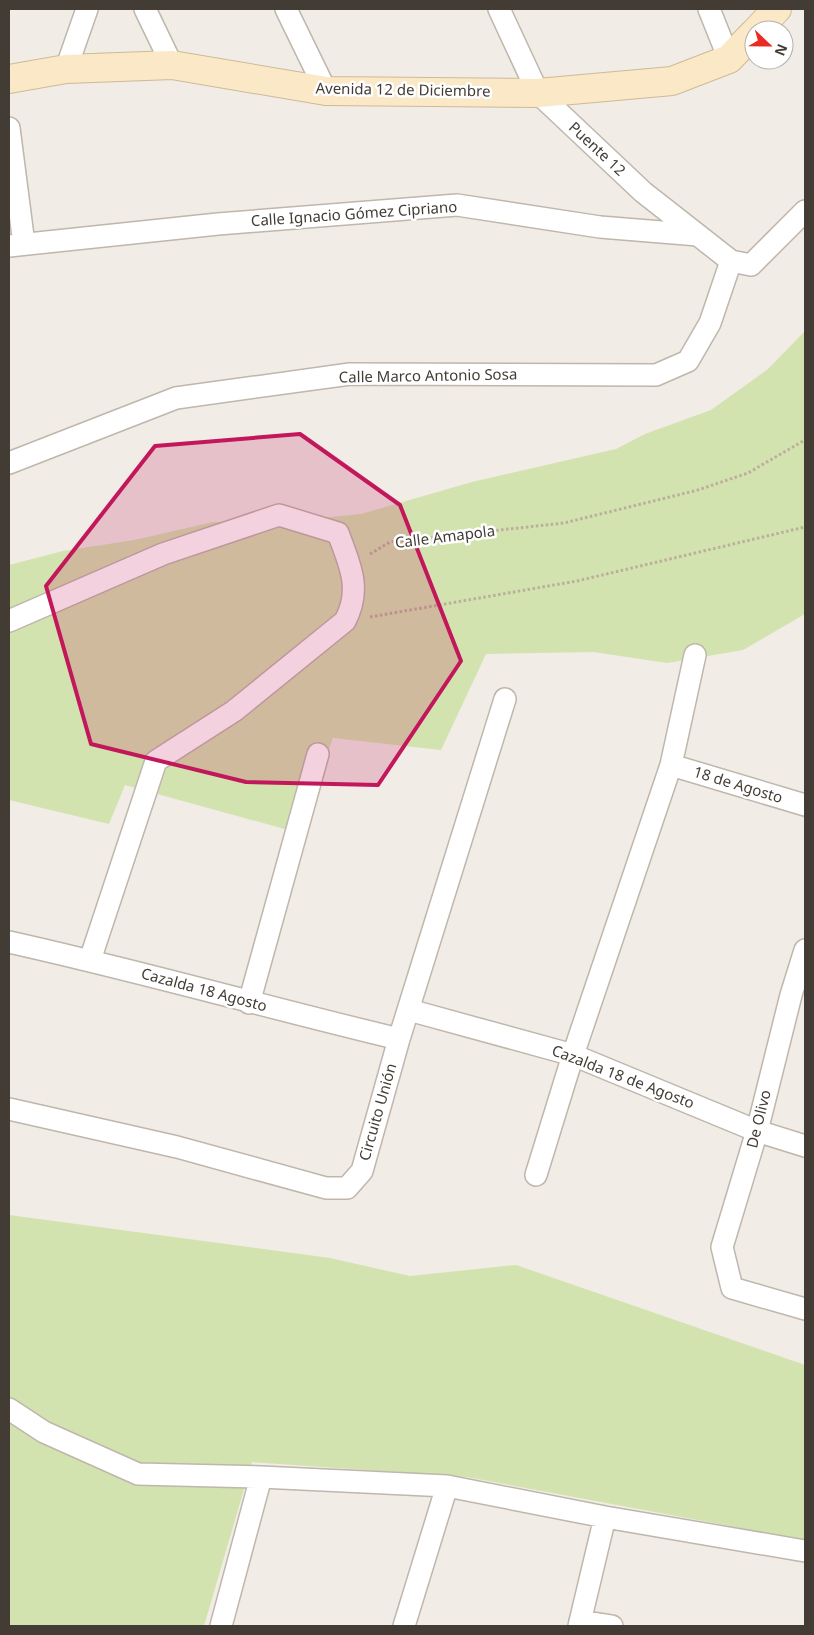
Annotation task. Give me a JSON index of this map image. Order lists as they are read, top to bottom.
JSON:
{
  "streets": {
    "street": [
      "Avenida 12 de Diciembre",
      "Puente 12",
      "Calle Ignacio Gómez Cipriano",
      "Calle Marco Antonio Sosa",
      "18 de Agosto",
      "Cazalda 18 Agosto",
      "Cazalda 18 de Agosto",
      "Circuito Unión",
      "De Olivo"
    ],
    "path": ["Calle Amapola"]
  },
  "crossings": [
    ["Avenida 12 de Diciembre", "Puente 12"],
    ["Puente 12", "Calle Ignacio Gómez Cipriano"],
    ["Puente 12", "Calle Marco Antonio Sosa"],
    ["Cazalda 18 Agosto", "Circuito Unión"],
    ["Cazalda 18 de Agosto", "Circuito Unión"],
    ["Cazalda 18 de Agosto", "De Olivo"]
  ],
  "north": "right"
}
